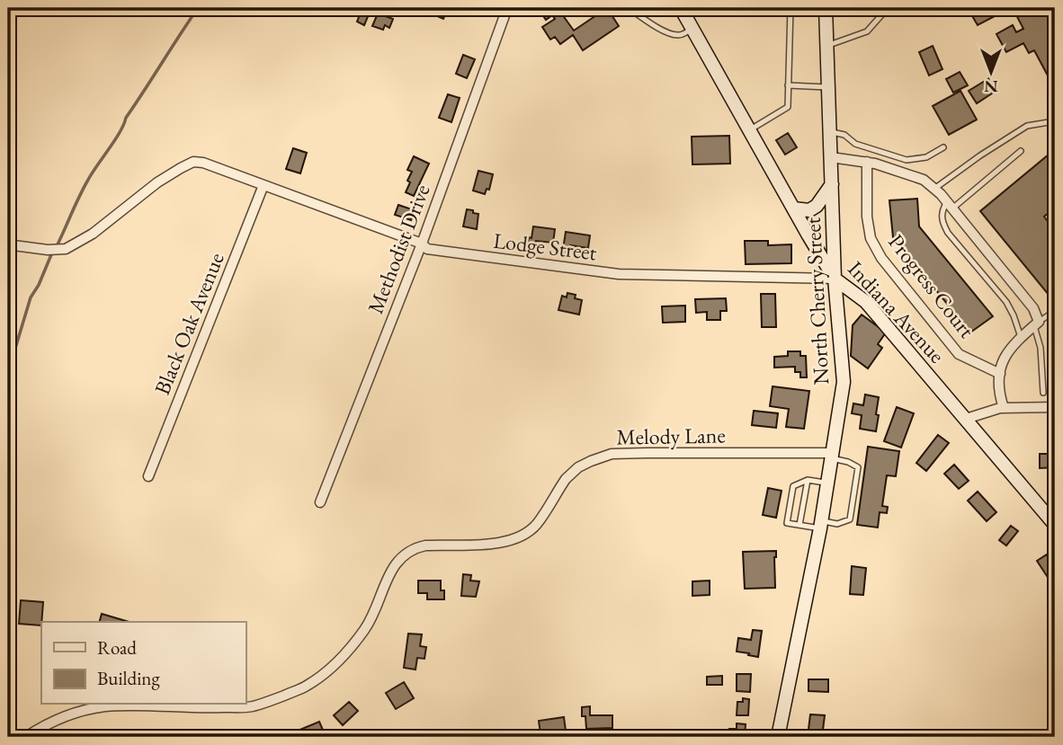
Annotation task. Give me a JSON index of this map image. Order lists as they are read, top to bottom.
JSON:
{
  "streets": {
    "main road": ["North Cherry Street", "Indiana Avenue"],
    "street": [
      "Lodge Street",
      "Methodist Drive",
      "Progress Court",
      "Black Oak Avenue",
      "Melody Lane"
    ]
  },
  "crossings": [
    ["Lodge Street", "Methodist Drive"],
    ["Lodge Street", "North Cherry Street"],
    ["Lodge Street", "Indiana Avenue"],
    ["Lodge Street", "Black Oak Avenue"],
    ["North Cherry Street", "Indiana Avenue"],
    ["North Cherry Street", "Melody Lane"]
  ],
  "legend": ["Road", "Building"],
  "north": "bottom"
}
